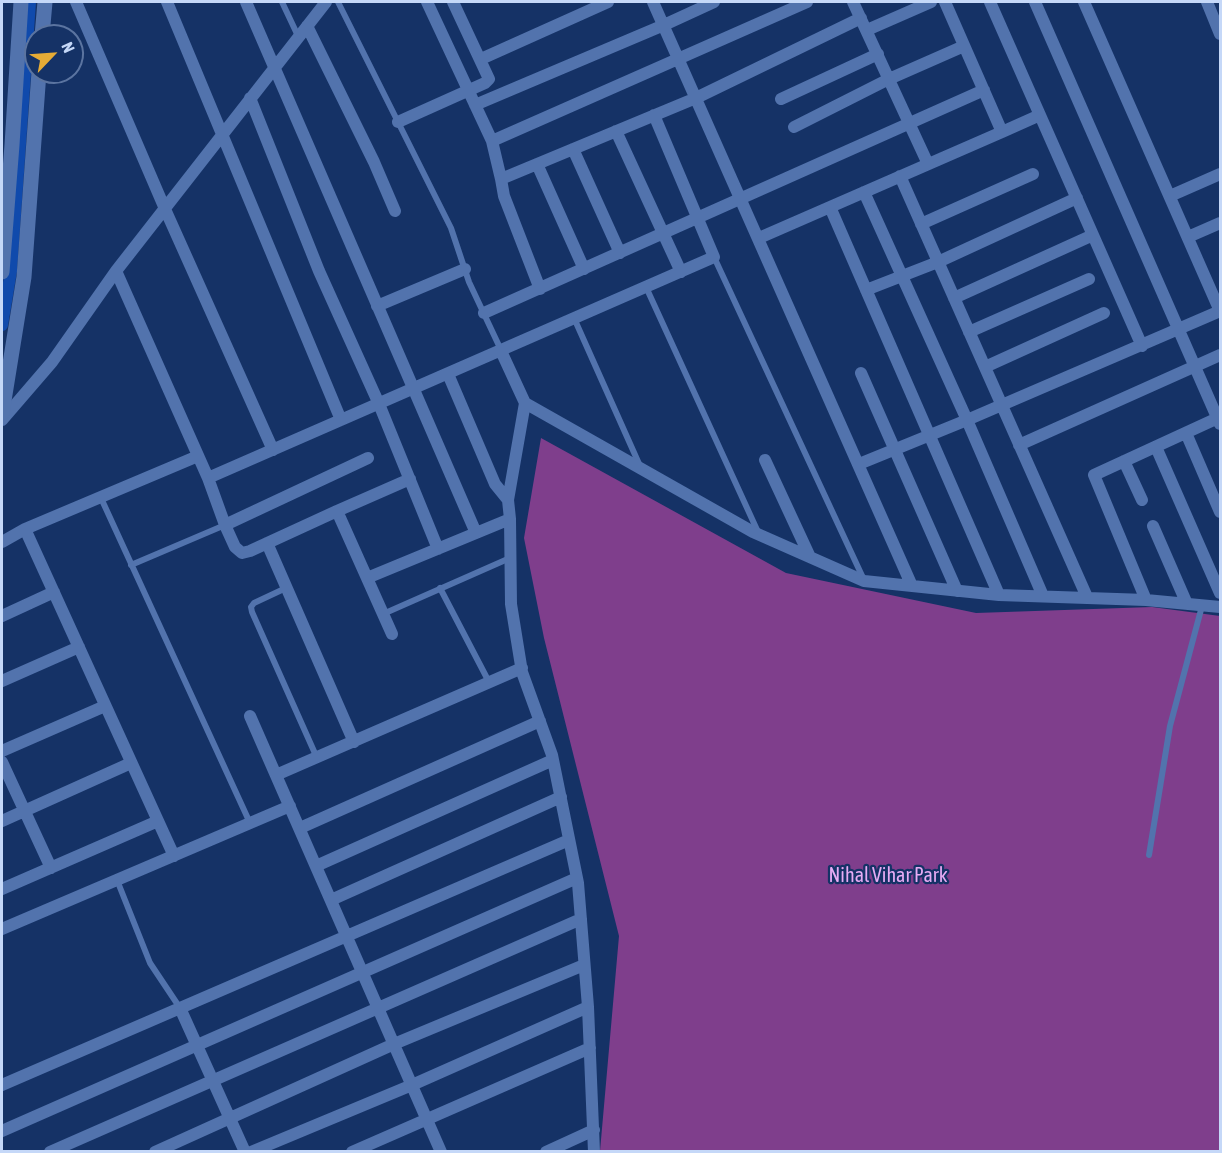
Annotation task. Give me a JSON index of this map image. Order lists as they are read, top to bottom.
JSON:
{
  "parks": ["Nihal Vihar Park"],
  "north": "top right"
}
